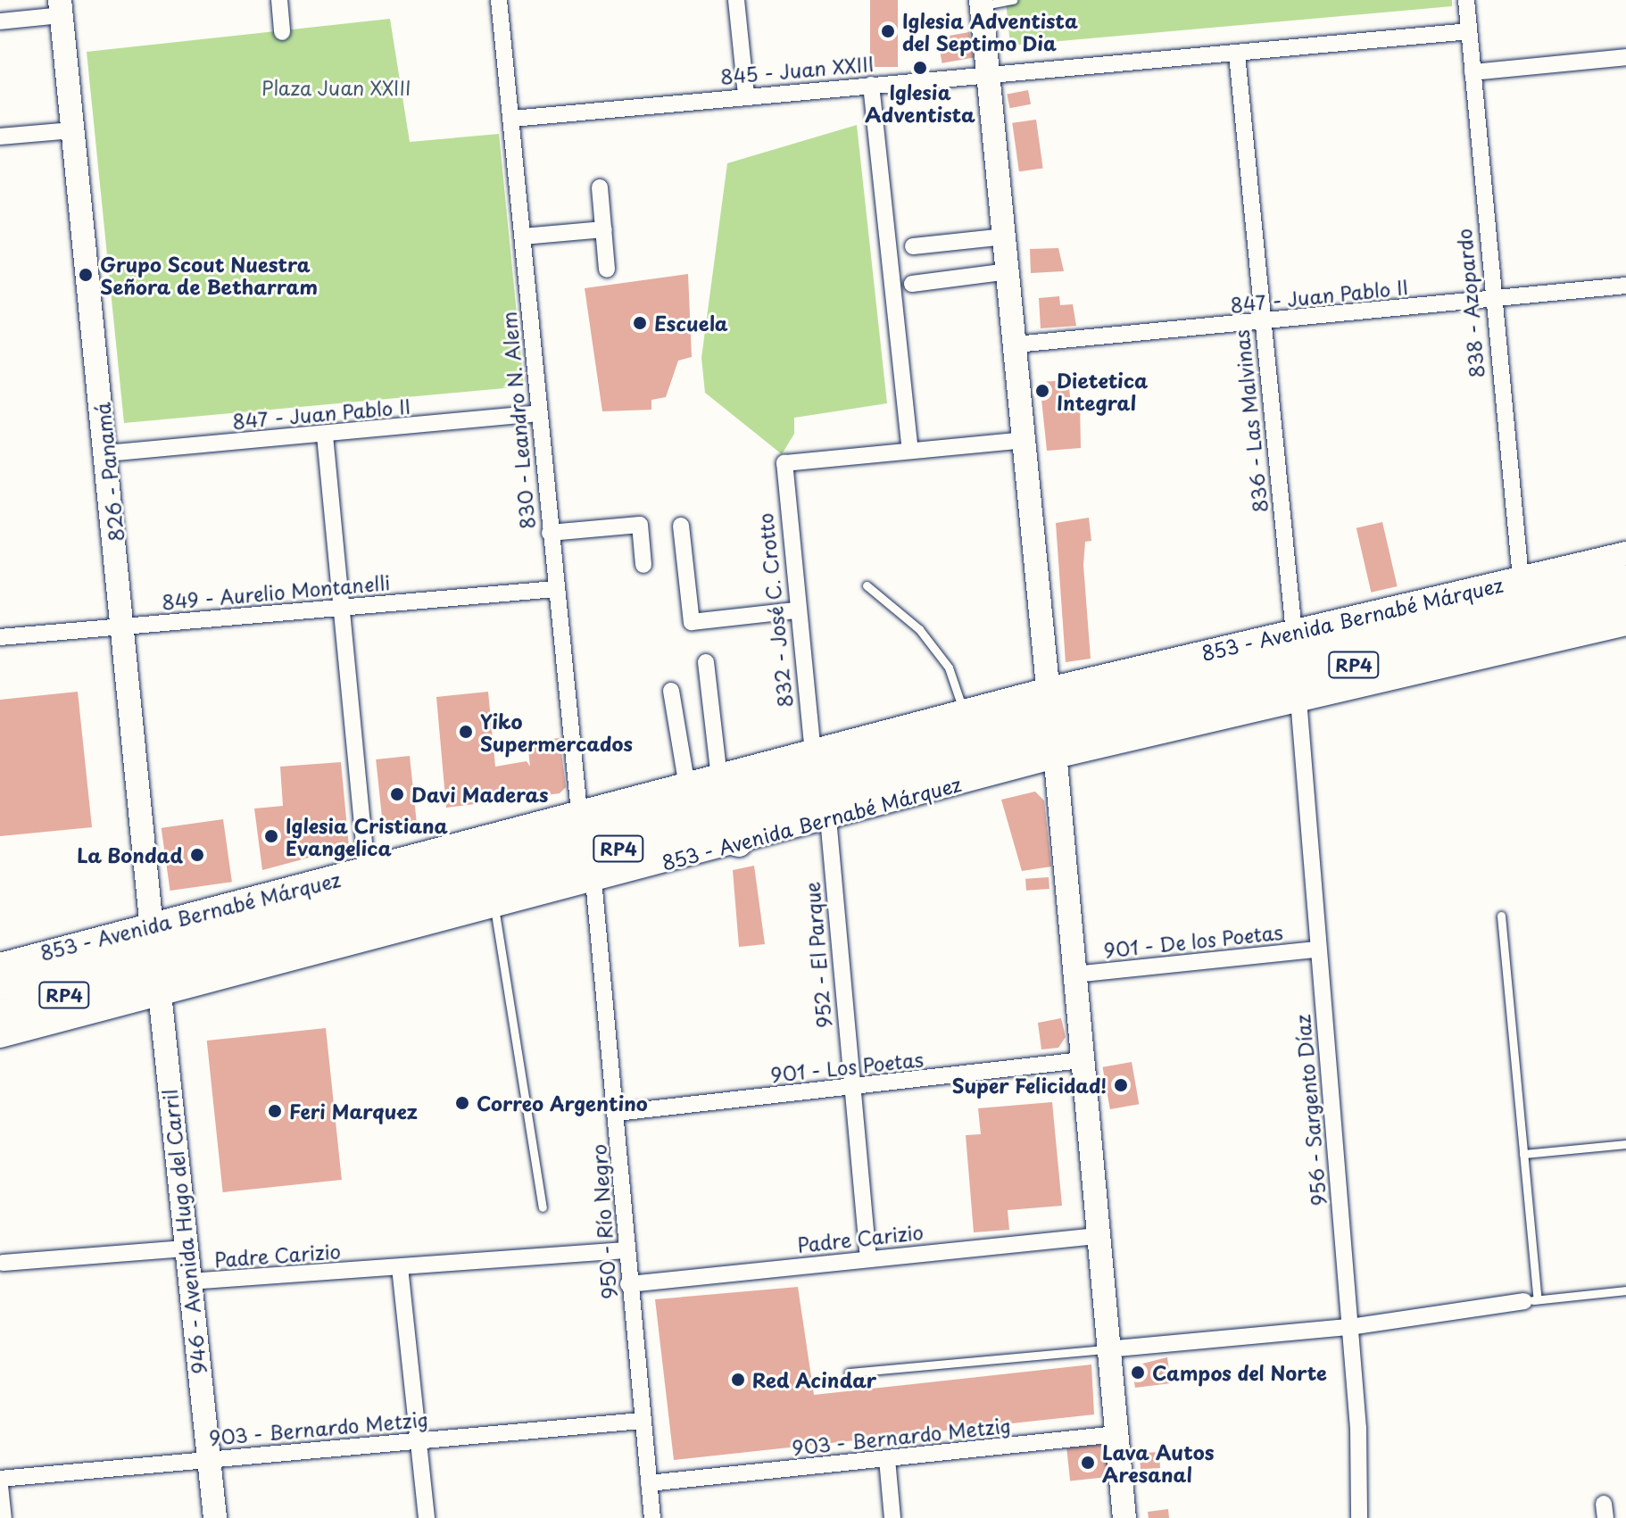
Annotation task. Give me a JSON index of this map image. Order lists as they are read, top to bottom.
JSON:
{
  "streets": {
    "main road": ["853 - Avenida Bernabé Márquez", "RP4"],
    "street": [
      "845 - Juan XXIII",
      "847 - Juan Pablo II",
      "838 - Azopardo",
      "830 - Leandro N. Alem",
      "836 - Las Malvinas",
      "826 - Panamá",
      "849 - Aurelio Montanelli",
      "832 - José C. Crotto",
      "901 - De los Poetas",
      "952 - El Parque",
      "901 - Los Poetas",
      "956 - Sargento Díaz",
      "950 - Río Negro",
      "946 - Avenida Hugo del Carril",
      "Padre Carizio",
      "903 - Bernardo Metzig"
    ]
  },
  "crossings": [
    ["845 - Juan XXIII", "838 - Azopardo"],
    ["845 - Juan XXIII", "830 - Leandro N. Alem"],
    ["845 - Juan XXIII", "836 - Las Malvinas"],
    ["847 - Juan Pablo II", "838 - Azopardo"],
    ["847 - Juan Pablo II", "830 - Leandro N. Alem"],
    ["847 - Juan Pablo II", "836 - Las Malvinas"],
    ["847 - Juan Pablo II", "826 - Panamá"],
    ["838 - Azopardo", "853 - Avenida Bernabé Márquez"],
    ["830 - Leandro N. Alem", "849 - Aurelio Montanelli"],
    ["830 - Leandro N. Alem", "853 - Avenida Bernabé Márquez"],
    ["836 - Las Malvinas", "853 - Avenida Bernabé Márquez"],
    ["826 - Panamá", "849 - Aurelio Montanelli"],
    ["826 - Panamá", "853 - Avenida Bernabé Márquez"],
    ["826 - Panamá", "946 - Avenida Hugo del Carril"],
    ["832 - José C. Crotto", "853 - Avenida Bernabé Márquez"],
    ["853 - Avenida Bernabé Márquez", "952 - El Parque"],
    ["853 - Avenida Bernabé Márquez", "956 - Sargento Díaz"],
    ["853 - Avenida Bernabé Márquez", "950 - Río Negro"],
    ["853 - Avenida Bernabé Márquez", "946 - Avenida Hugo del Carril"],
    ["901 - De los Poetas", "956 - Sargento Díaz"],
    ["952 - El Parque", "901 - Los Poetas"],
    ["952 - El Parque", "Padre Carizio"],
    ["901 - Los Poetas", "950 - Río Negro"],
    ["950 - Río Negro", "Padre Carizio"],
    ["950 - Río Negro", "903 - Bernardo Metzig"],
    ["946 - Avenida Hugo del Carril", "Padre Carizio"],
    ["946 - Avenida Hugo del Carril", "903 - Bernardo Metzig"]
  ],
  "parks": ["Plaza Juan XXIII"],
  "places": [
    "Iglesia Adventista del Septimo Dia",
    "Iglesia Adventista",
    "Grupo Scout Nuestra Señora de Betharram",
    "Escuela",
    "Dietetica Integral",
    "Yiko Supermercados",
    "Davi Maderas",
    "Iglesia Cristiana Evangelica",
    "La Bondad",
    "Super Felicidad!",
    "Correo Argentino",
    "Feri Marquez",
    "Campos del Norte",
    "Red Acindar",
    "Lava Autos Aresanal"
  ]
}
